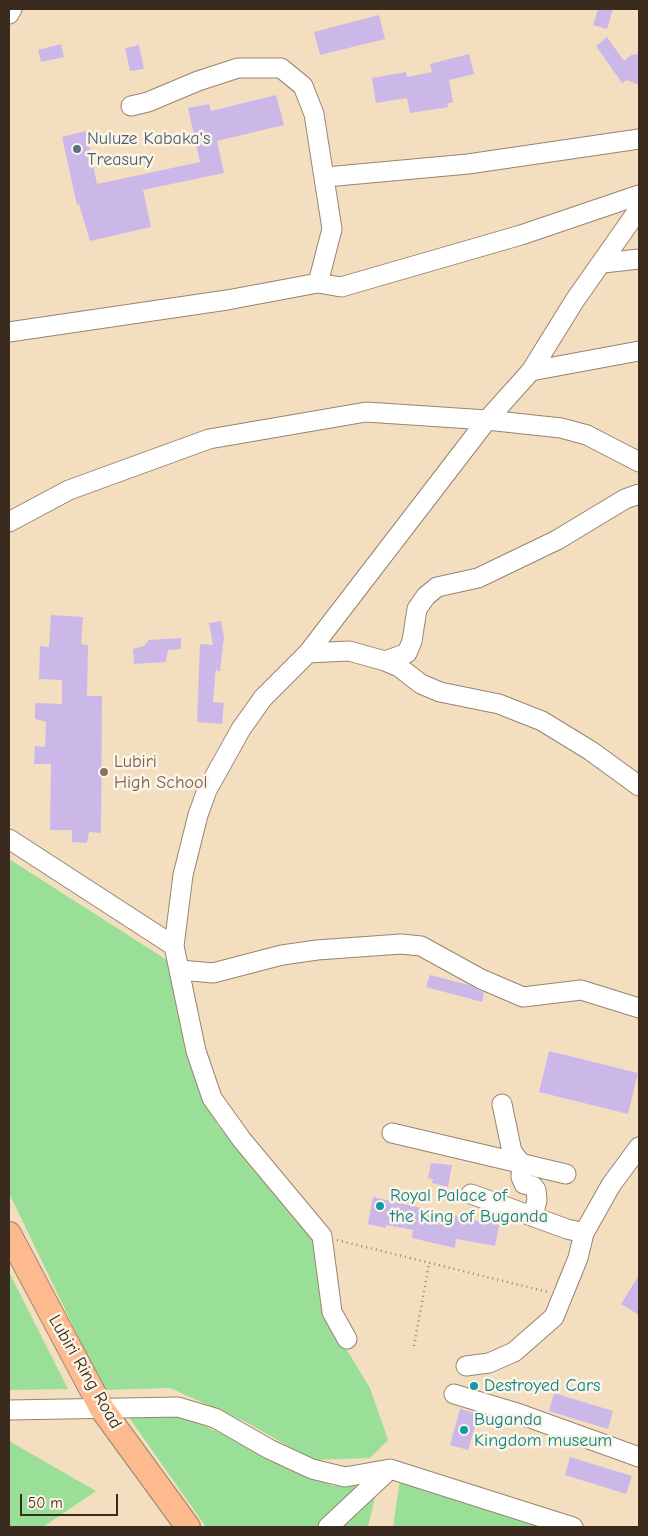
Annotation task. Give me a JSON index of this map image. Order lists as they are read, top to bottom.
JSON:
{
  "streets": {
    "main road": ["Lubiri Ring Road"]
  },
  "places": [
    "Nuluze Kabaka's Treasury",
    "Lubiri High School",
    "Royal Palace of the King of Buganda",
    "Destroyed Cars",
    "Buganda Kingdom museum"
  ],
  "scale_bar": "50 m"
}
